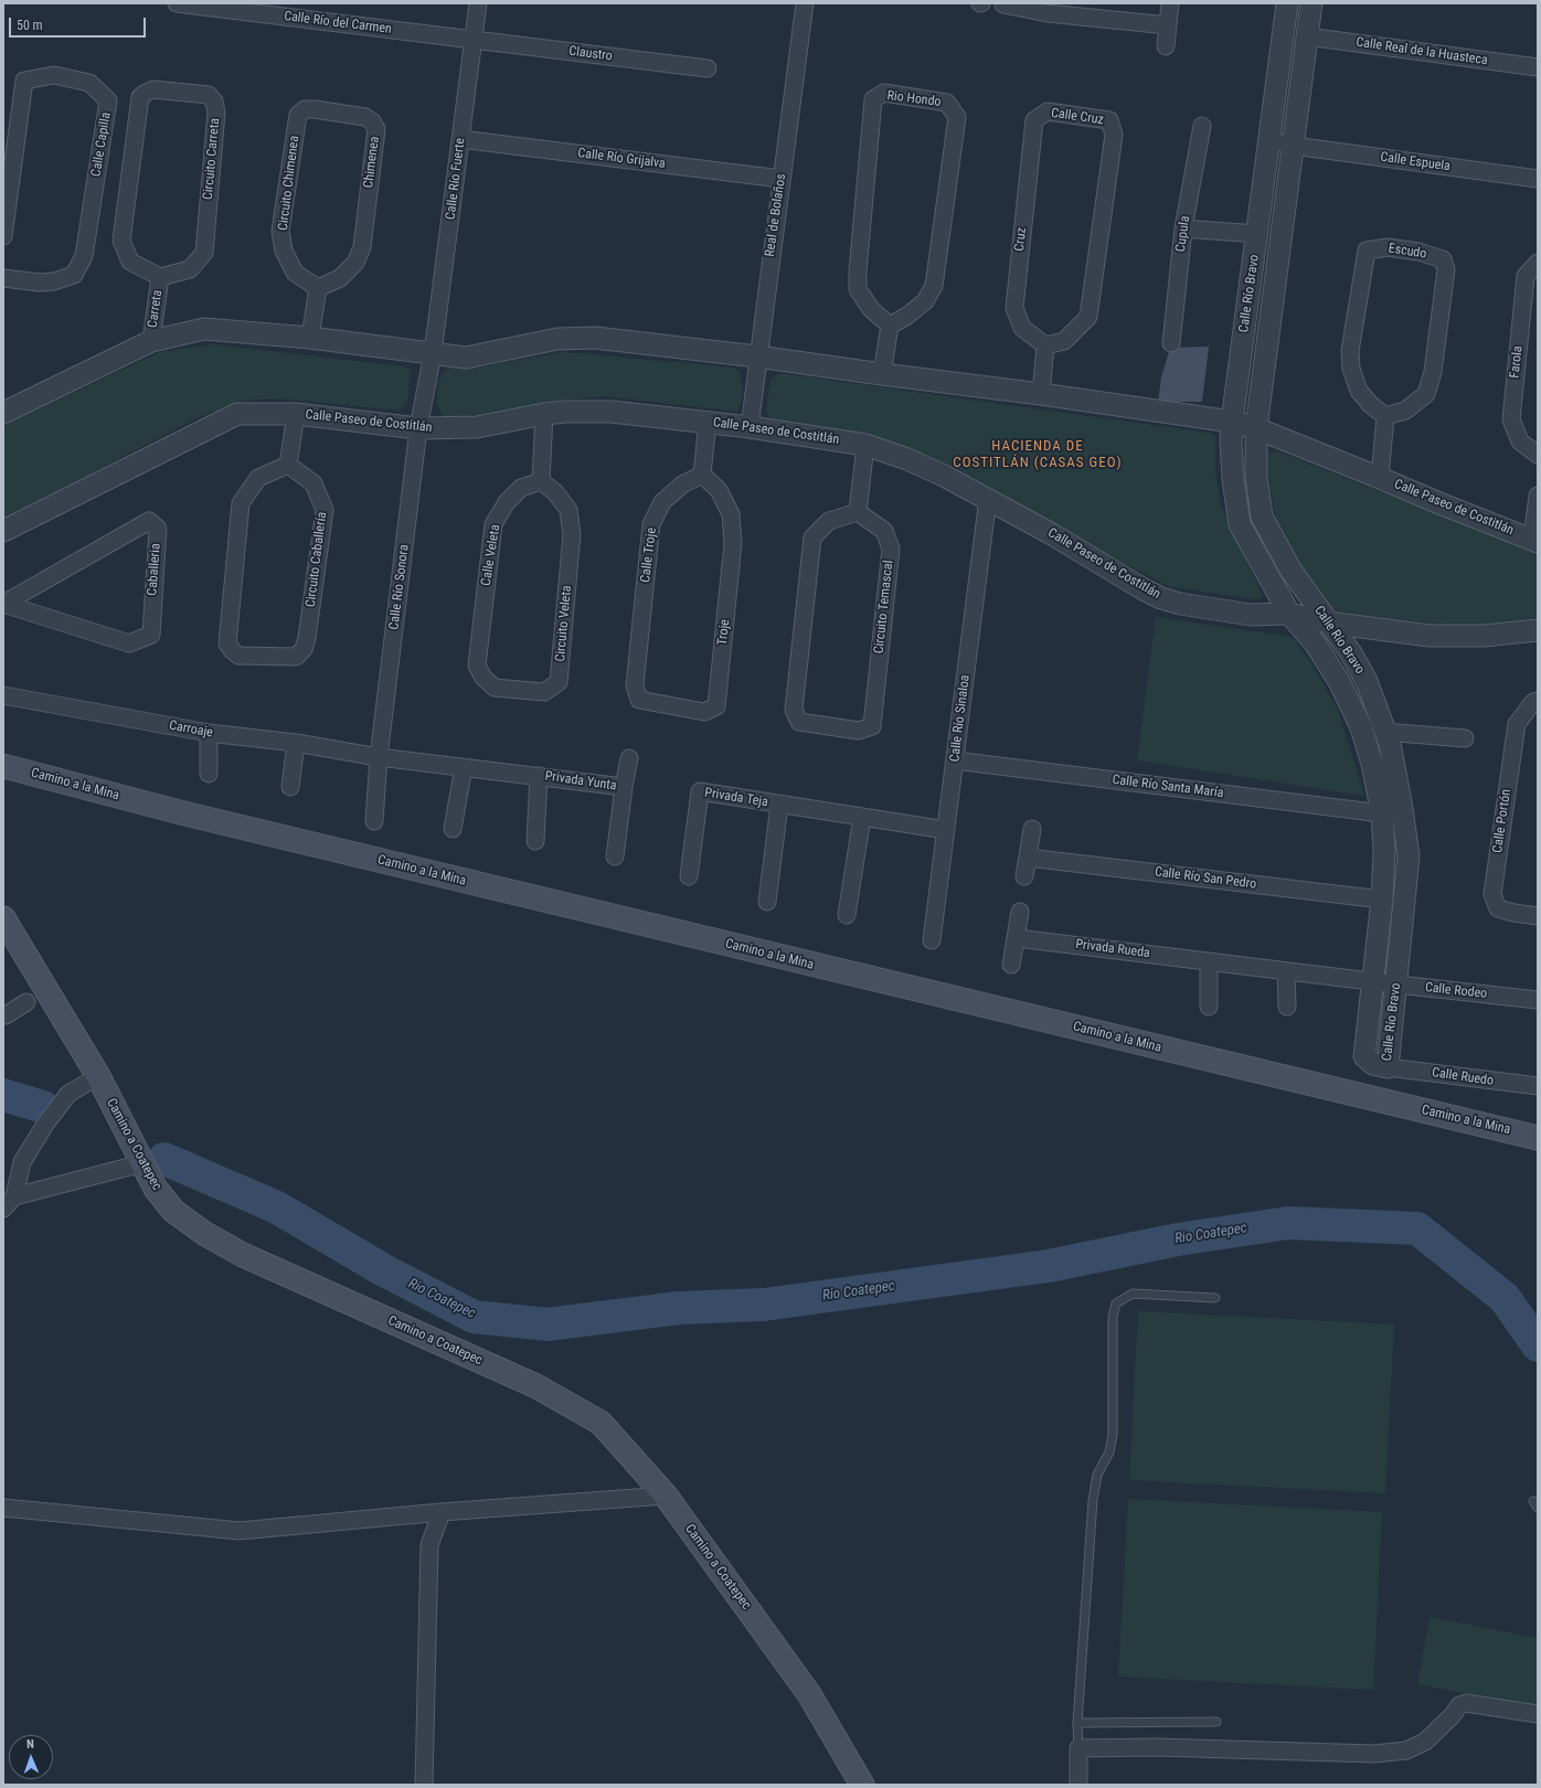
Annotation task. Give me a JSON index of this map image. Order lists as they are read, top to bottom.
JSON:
{
  "streets": {
    "main road": ["Camino a la Mina", "Camino a Coatepec"],
    "street": [
      "Calle Río del Carmen",
      "Calle Real de la Huasteca",
      "Claustro",
      "Rio Hondo",
      "Calle Cruz",
      "Calle Capilla",
      "Circuito Carreta",
      "Calle Río Grijalva",
      "Chimenea",
      "Calle Espuela",
      "Calle Río Fuerte",
      "Circuito Chimenea",
      "Real de Bolaños",
      "Cupula",
      "Cruz",
      "Escudo",
      "Calle Río Bravo",
      "Carreta",
      "Farola",
      "Calle Paseo de Costitlán",
      "Calle Veleta",
      "Calle Troje",
      "Circuito Caballería",
      "Caballeria",
      "Calle Río Sonora",
      "Circuito Temascal",
      "Circuito Veleta",
      "Troje",
      "Calle Río Sinaloa",
      "Carroaje",
      "Privada Yunta",
      "Calle Río Santa María",
      "Privada Teja",
      "Calle Portón",
      "Calle Río San Pedro",
      "Privada Rueda",
      "Calle Rodeo",
      "Calle Ruedo"
    ]
  },
  "crossings": [
    ["Calle Río del Carmen", "Claustro"],
    ["Calle Río del Carmen", "Calle Río Fuerte"],
    ["Calle Real de la Huasteca", "Calle Río Bravo"],
    ["Claustro", "Calle Río Fuerte"],
    ["Calle Cruz", "Cruz"],
    ["Circuito Carreta", "Carreta"],
    ["Calle Río Grijalva", "Calle Río Fuerte"],
    ["Calle Río Grijalva", "Real de Bolaños"],
    ["Chimenea", "Circuito Chimenea"],
    ["Calle Espuela", "Calle Río Bravo"],
    ["Calle Río Fuerte", "Calle Paseo de Costitlán"],
    ["Calle Río Fuerte", "Calle Río Sonora"],
    ["Real de Bolaños", "Calle Paseo de Costitlán"],
    ["Calle Río Bravo", "Calle Paseo de Costitlán"],
    ["Calle Río Bravo", "Calle Río Santa María"],
    ["Calle Río Bravo", "Calle Río San Pedro"],
    ["Calle Río Bravo", "Privada Rueda"],
    ["Calle Río Bravo", "Calle Rodeo"],
    ["Calle Río Bravo", "Calle Ruedo"],
    ["Carreta", "Calle Paseo de Costitlán"],
    ["Calle Paseo de Costitlán", "Calle Río Sonora"],
    ["Calle Paseo de Costitlán", "Calle Río Sinaloa"],
    ["Calle Veleta", "Circuito Veleta"],
    ["Calle Troje", "Troje"],
    ["Calle Río Sonora", "Carroaje"],
    ["Calle Río Sonora", "Privada Yunta"],
    ["Calle Río Sinaloa", "Calle Río Santa María"],
    ["Calle Río Sinaloa", "Privada Teja"],
    ["Carroaje", "Privada Yunta"],
    ["Privada Rueda", "Calle Rodeo"]
  ],
  "districts": ["HACIENDA DE COSTITLÁN (CASAS GEO)"],
  "water": ["Rio Coatepec"],
  "scale_bar": "50 m",
  "north": "top"
}
